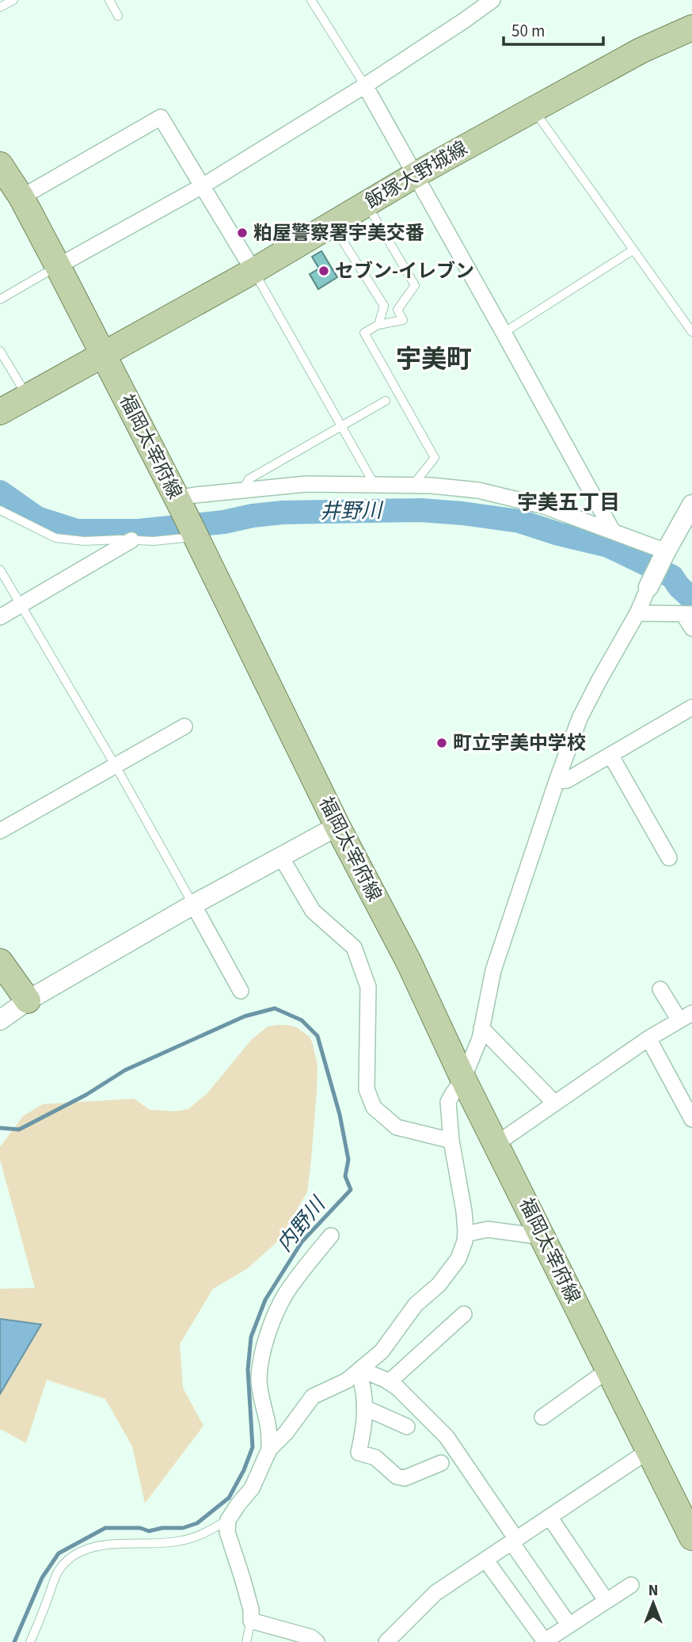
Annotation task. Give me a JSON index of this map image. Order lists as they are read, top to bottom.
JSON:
{
  "streets": {
    "main road": ["飯塚大野城線", "福岡太宰府線"]
  },
  "crossings": [
    ["飯塚大野城線", "福岡太宰府線"]
  ],
  "districts": ["宇美町", "宇美五丁目"],
  "water": ["井野川", "内野川"],
  "places": ["粕屋警察署宇美交番", "セブン-イレブン", "町立宇美中学校"],
  "scale_bar": "50 m",
  "north": "top"
}
